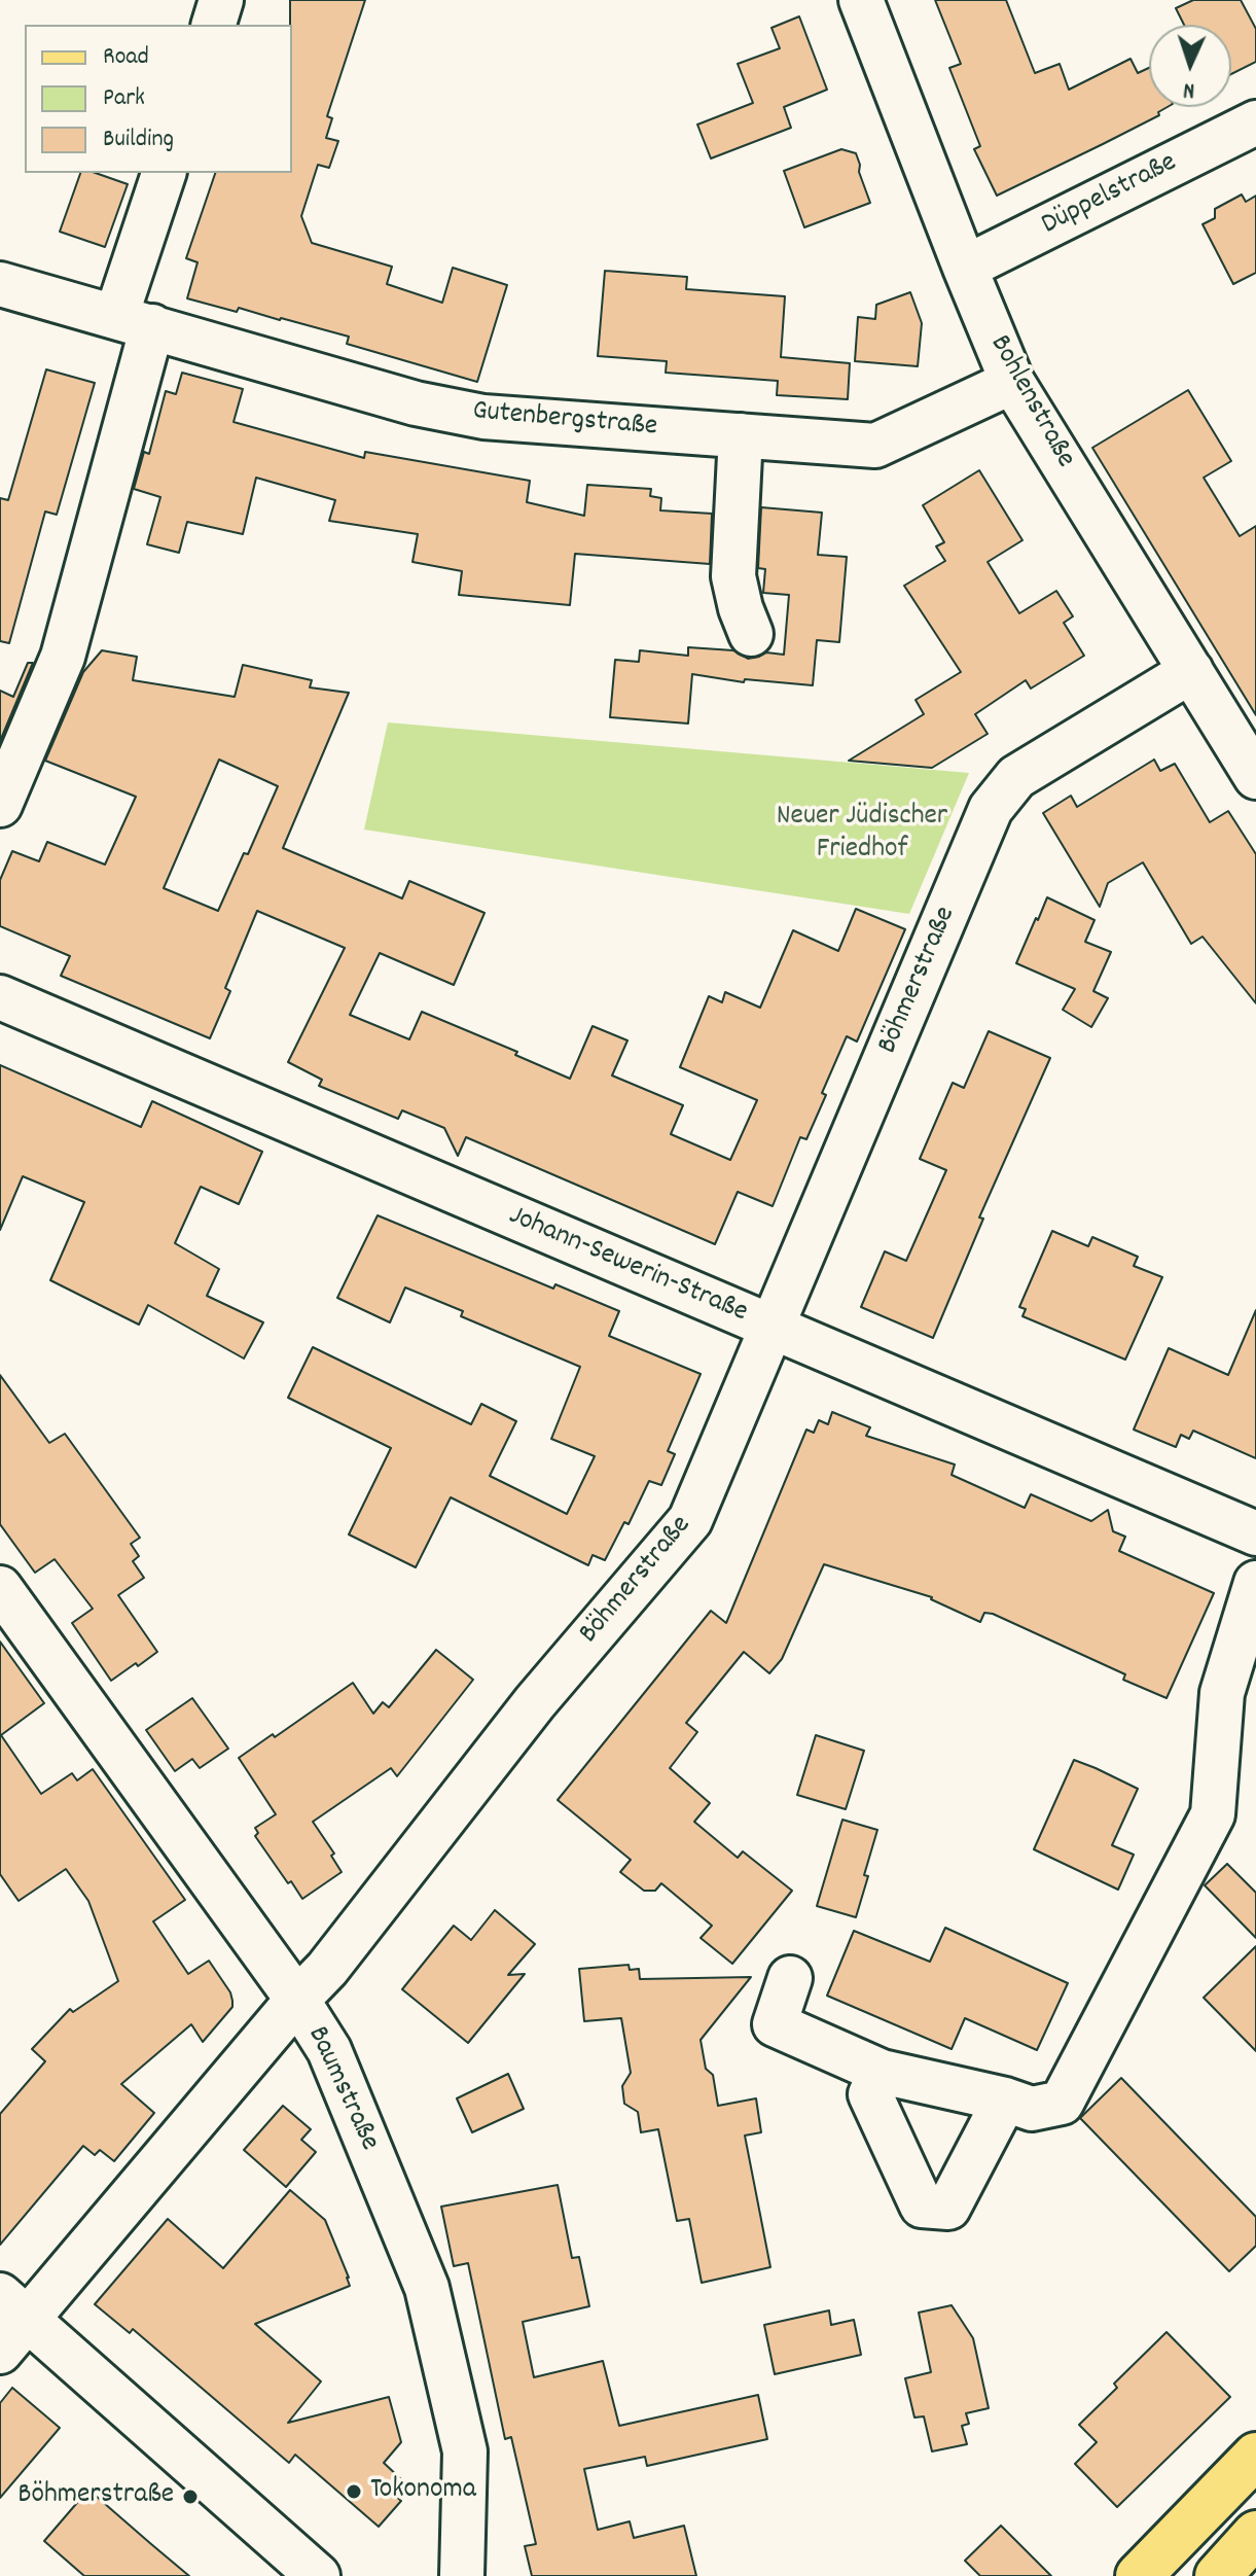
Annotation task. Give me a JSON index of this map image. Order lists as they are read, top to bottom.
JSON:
{
  "streets": {
    "street": [
      "Düppelstraße",
      "Bohlenstraße",
      "Gutenbergstraße",
      "Böhmerstraße",
      "Johann-Sewerin-Straße",
      "Baumstraße"
    ]
  },
  "crossings": [
    ["Düppelstraße", "Bohlenstraße"],
    ["Bohlenstraße", "Gutenbergstraße"],
    ["Bohlenstraße", "Böhmerstraße"],
    ["Böhmerstraße", "Johann-Sewerin-Straße"],
    ["Böhmerstraße", "Baumstraße"]
  ],
  "parks": ["Neuer Jüdischer Friedhof"],
  "places": ["Tokonoma", "Böhmerstraße"],
  "legend": ["Road", "Park", "Building"],
  "north": "bottom"
}
